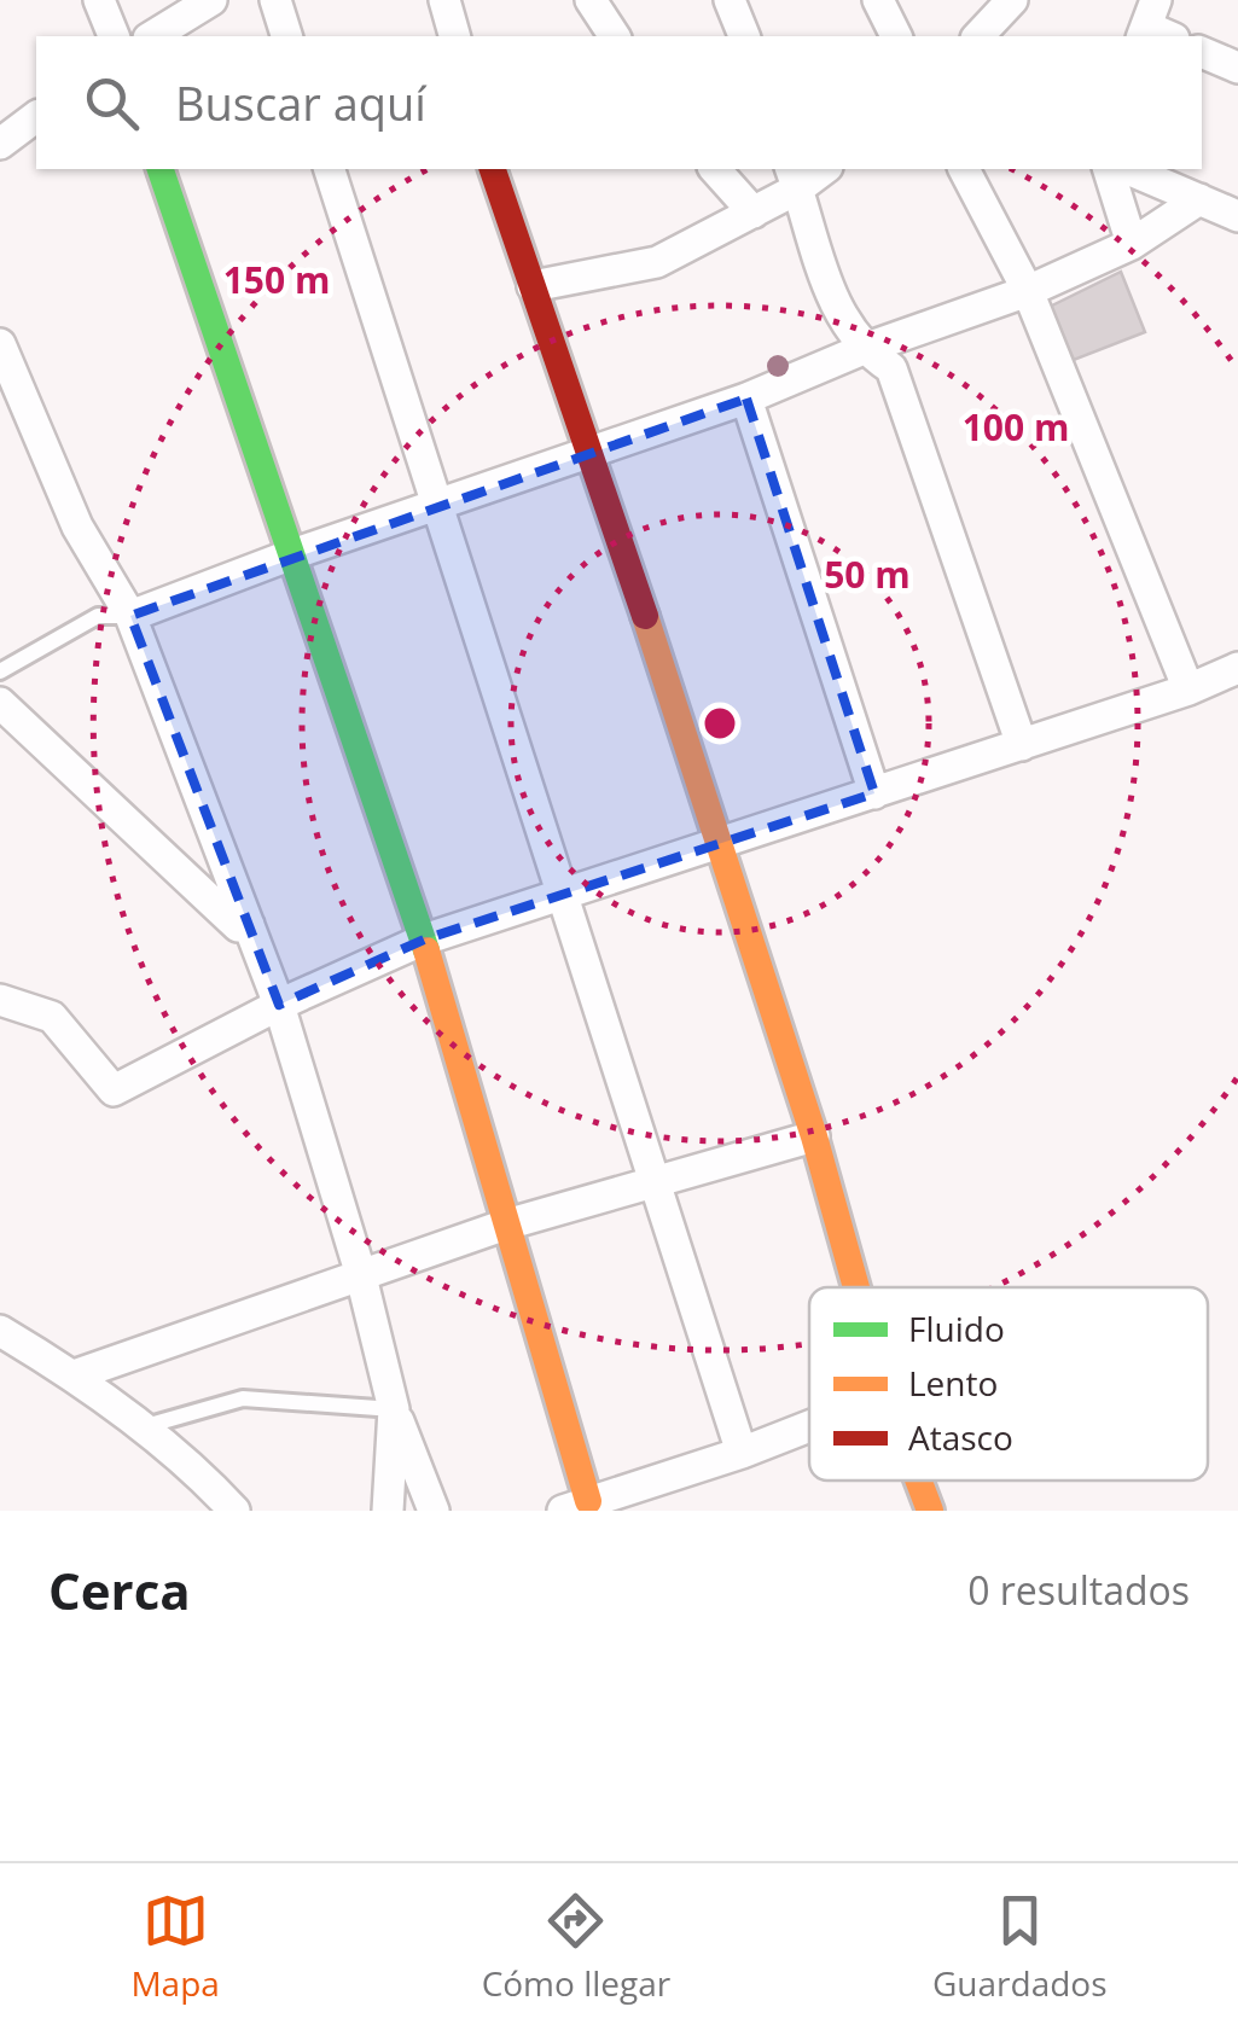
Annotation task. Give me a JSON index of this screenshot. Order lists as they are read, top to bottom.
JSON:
{
  "legend": ["Fluido", "Lento", "Atasco"],
  "page": {
    "search": "Buscar aquí",
    "heading": ["Cerca", "0 resultados"],
    "nav": ["Mapa", "Cómo llegar", "Guardados"]
  },
  "rings": ["150 m", "100 m", "50 m"]
}
